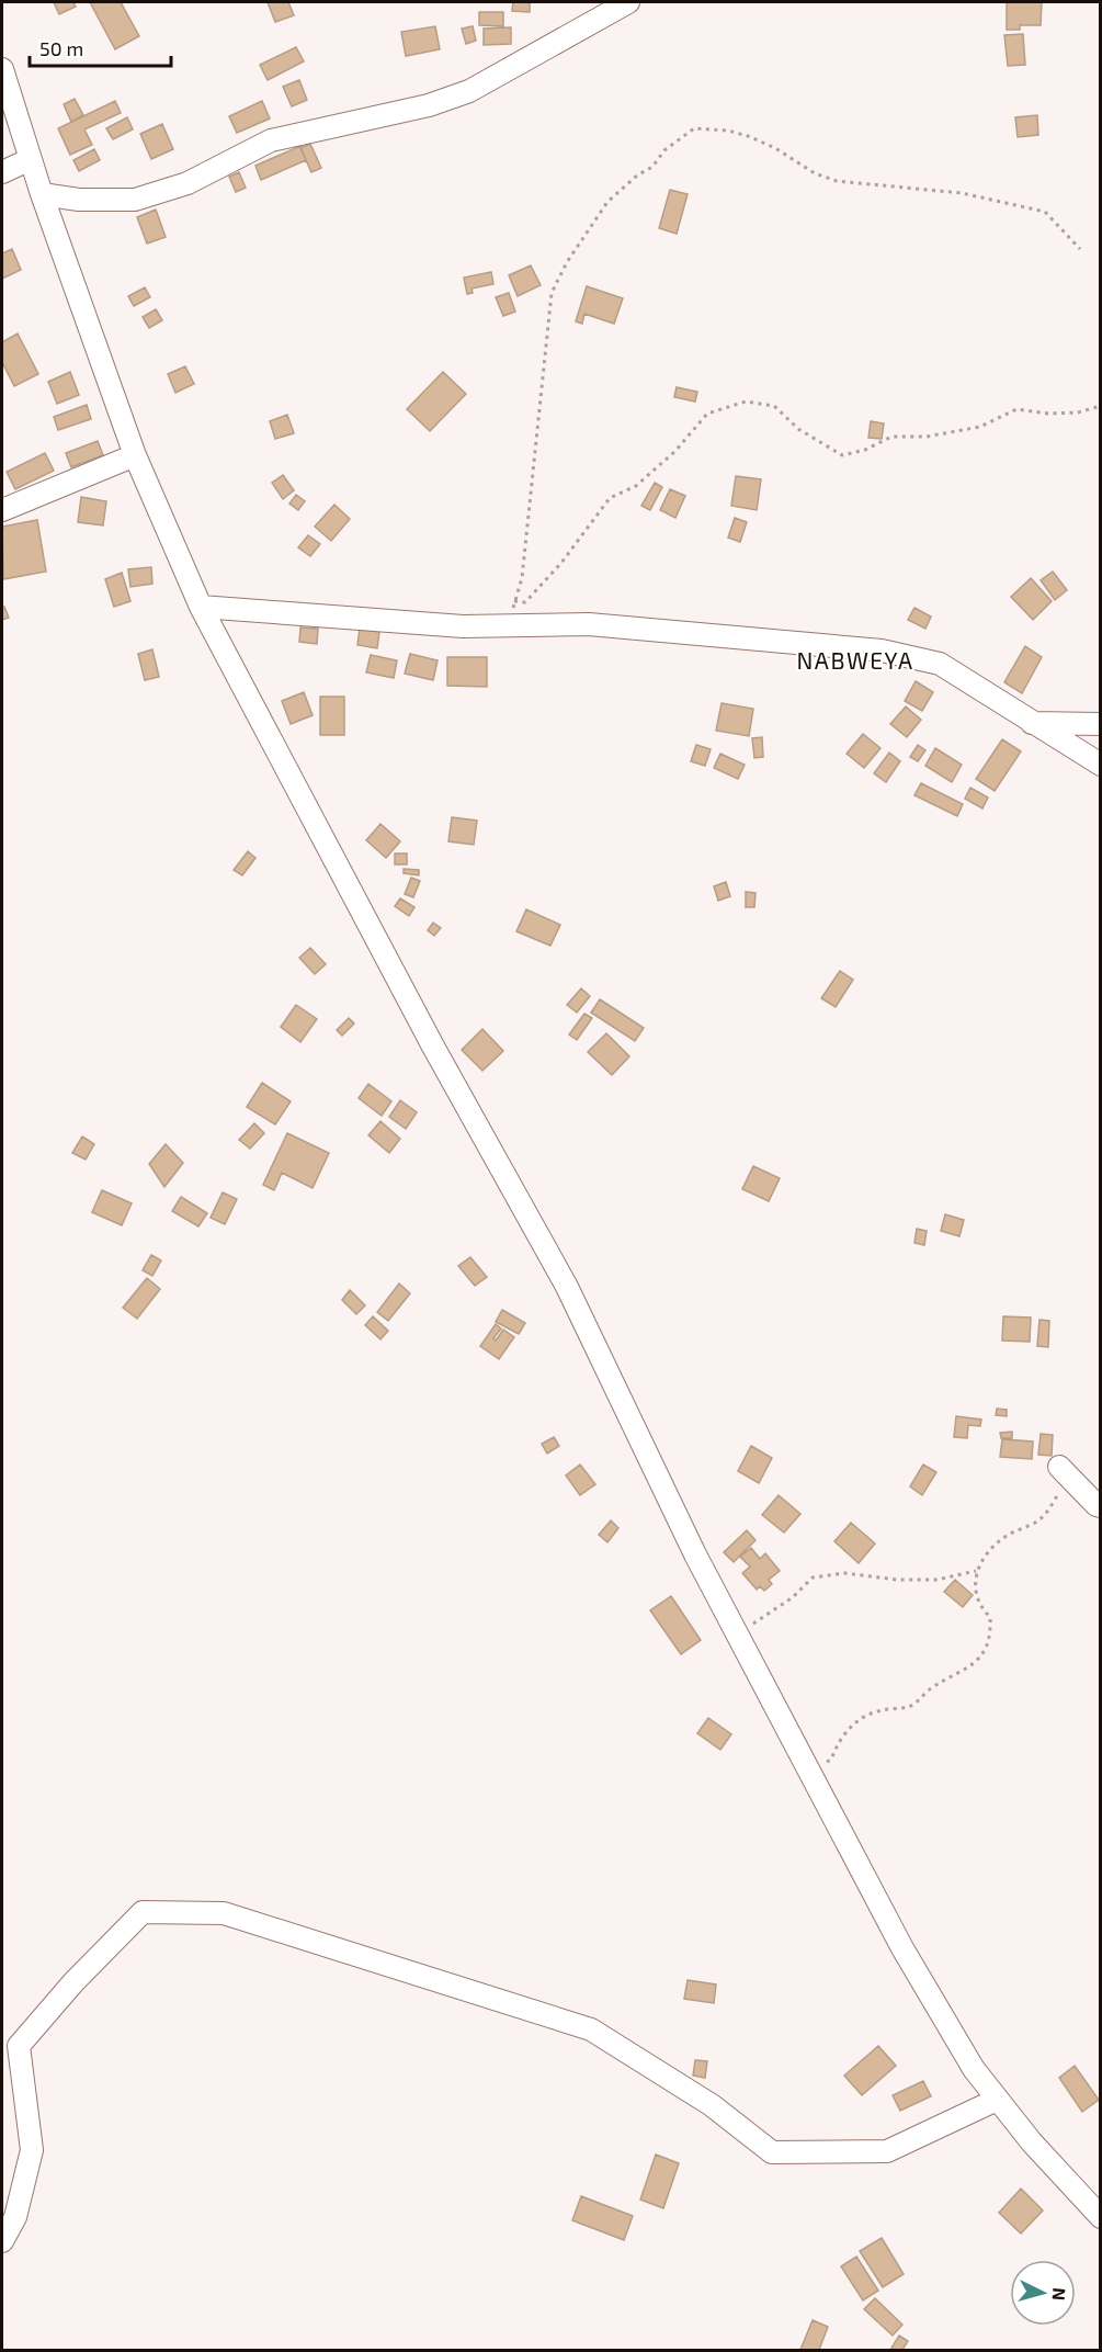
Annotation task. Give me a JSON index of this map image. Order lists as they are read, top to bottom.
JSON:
{
  "districts": ["NABWEYA"],
  "scale_bar": "50 m",
  "north": "right"
}
